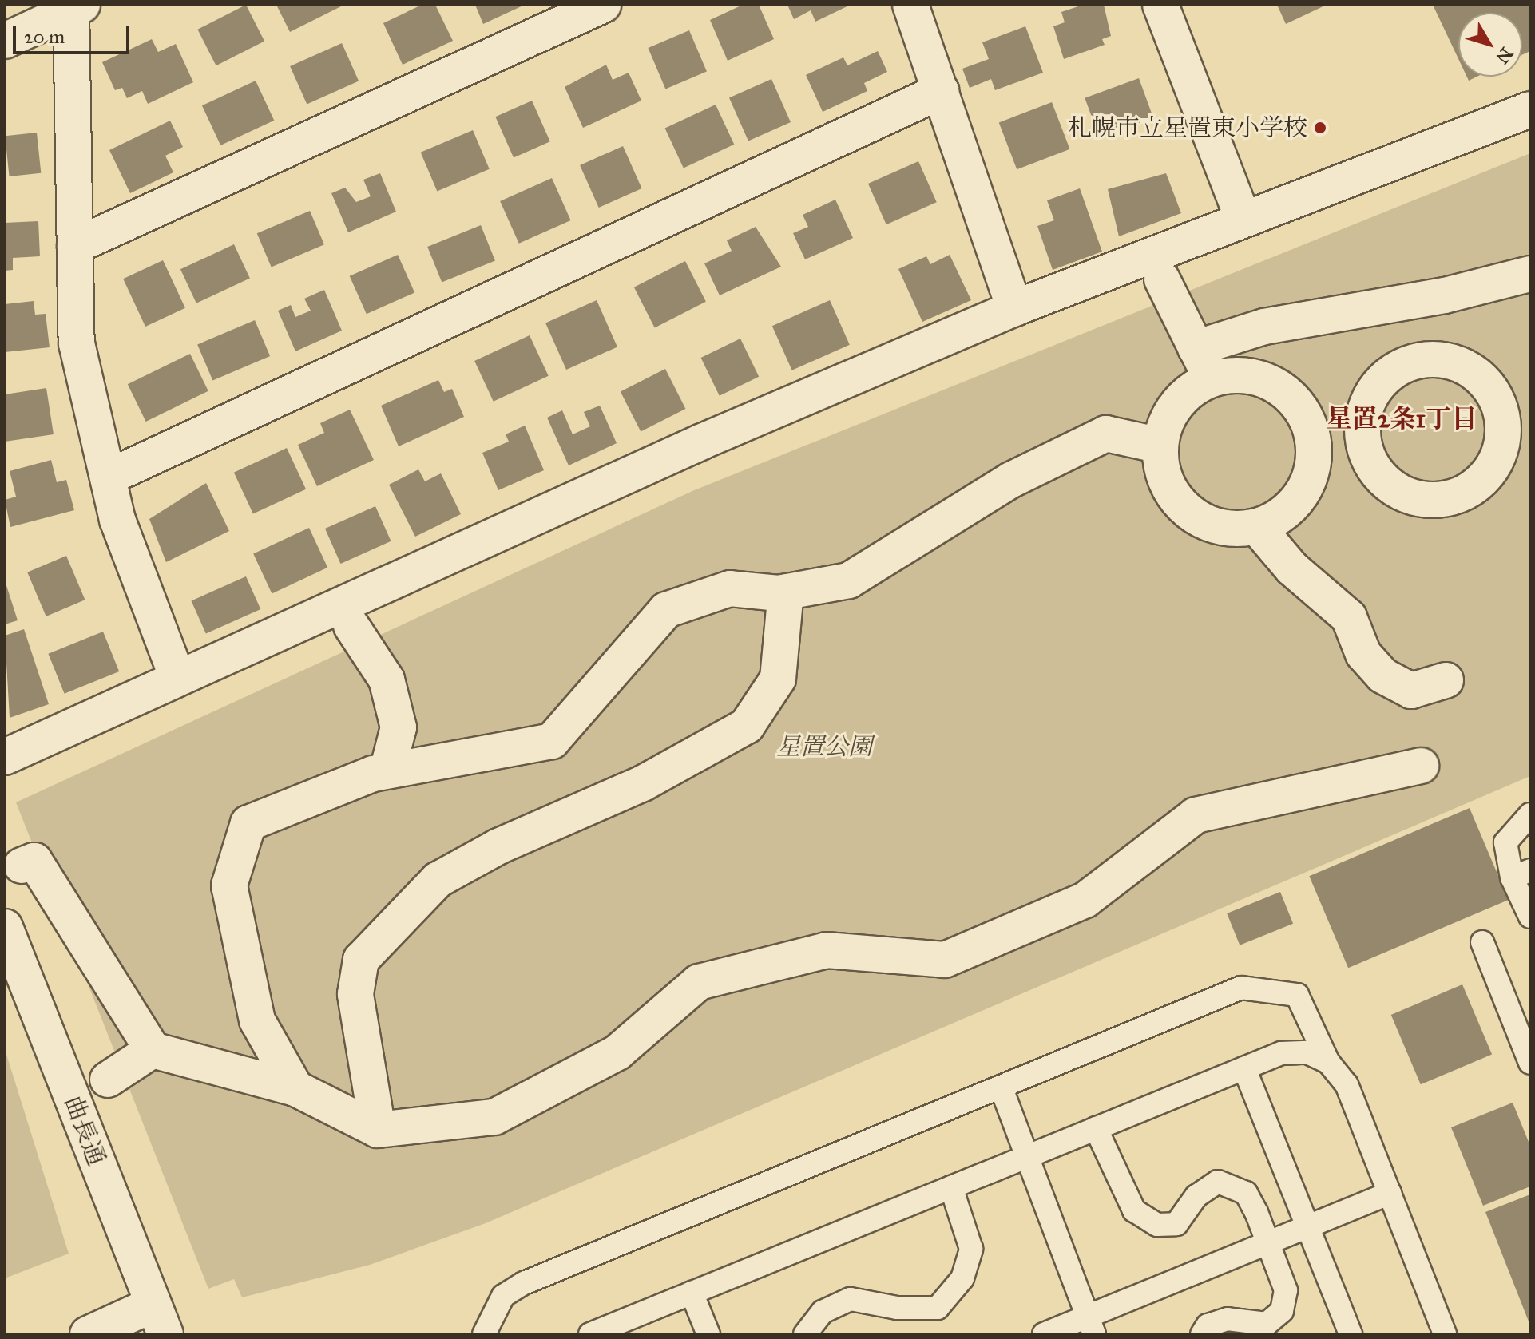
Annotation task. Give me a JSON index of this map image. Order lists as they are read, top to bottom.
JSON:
{
  "streets": {
    "street": ["曲長通"]
  },
  "districts": ["星置2条1丁目"],
  "parks": ["星置公園"],
  "places": ["札幌市立星置東小学校"],
  "scale_bar": "20 m",
  "north": "bottom right"
}
